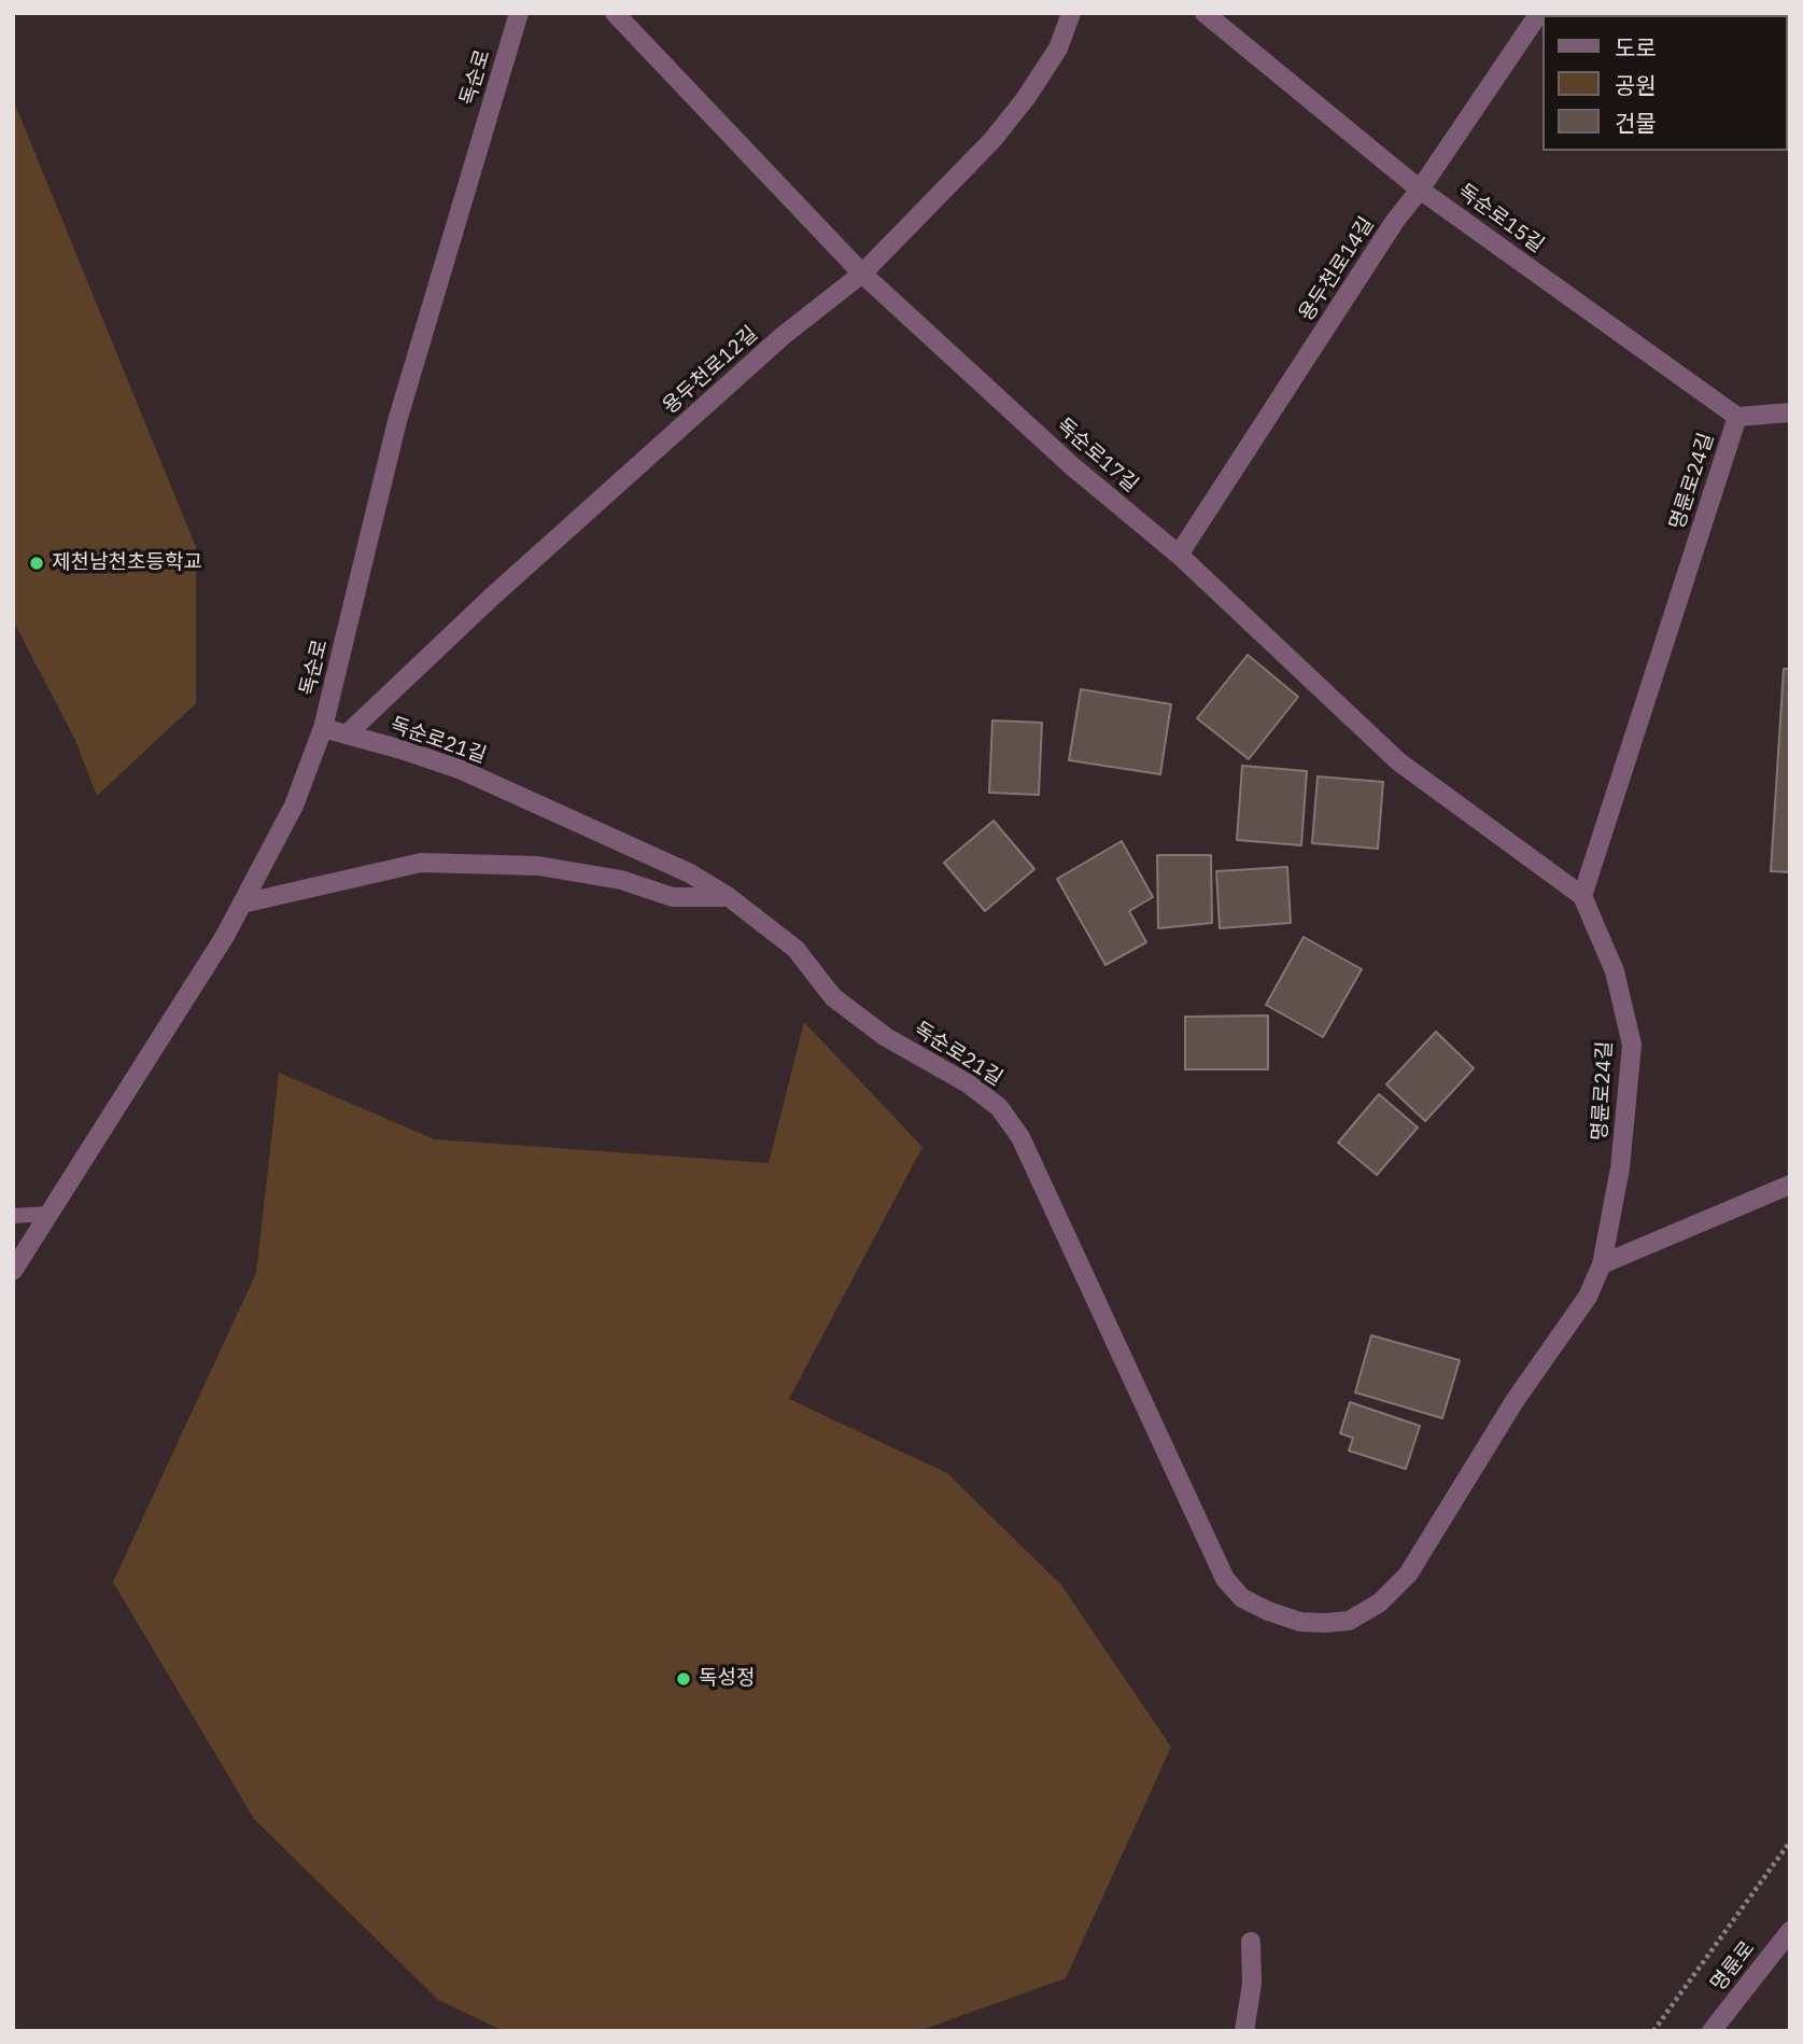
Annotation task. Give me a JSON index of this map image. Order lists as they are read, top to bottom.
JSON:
{
  "streets": {
    "street": [
      "독순로",
      "독순로15길",
      "용두천로14길",
      "용두천로12길",
      "독순로17길",
      "명륜로24길",
      "독순로21길",
      "명륜로"
    ]
  },
  "crossings": [
    ["독순로", "독순로21길"],
    ["독순로15길", "용두천로14길"],
    ["독순로15길", "명륜로24길"],
    ["용두천로14길", "독순로17길"],
    ["용두천로12길", "독순로17길"],
    ["용두천로12길", "독순로21길"],
    ["독순로17길", "명륜로24길"],
    ["명륜로24길", "독순로21길"]
  ],
  "places": ["제천남천초등학교", "독성정"],
  "legend": ["도로", "공원", "건물"]
}
